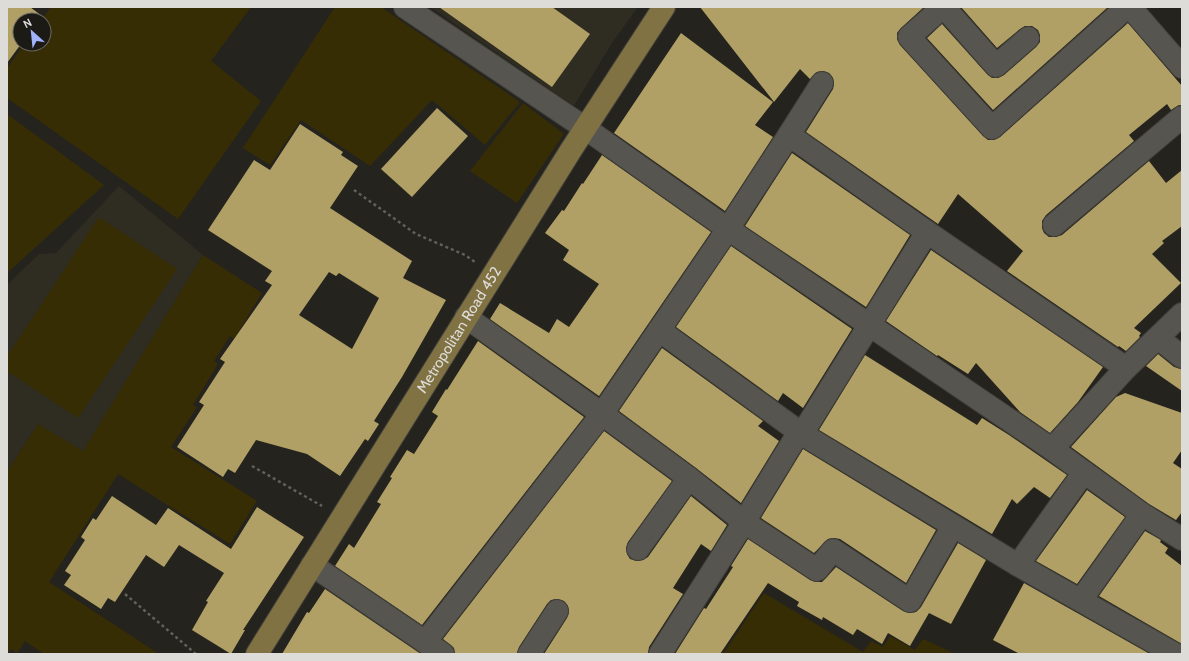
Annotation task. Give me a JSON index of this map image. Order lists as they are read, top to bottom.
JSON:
{
  "streets": {
    "main road": ["Metropolitan Road 452"]
  },
  "north": "top left"
}
